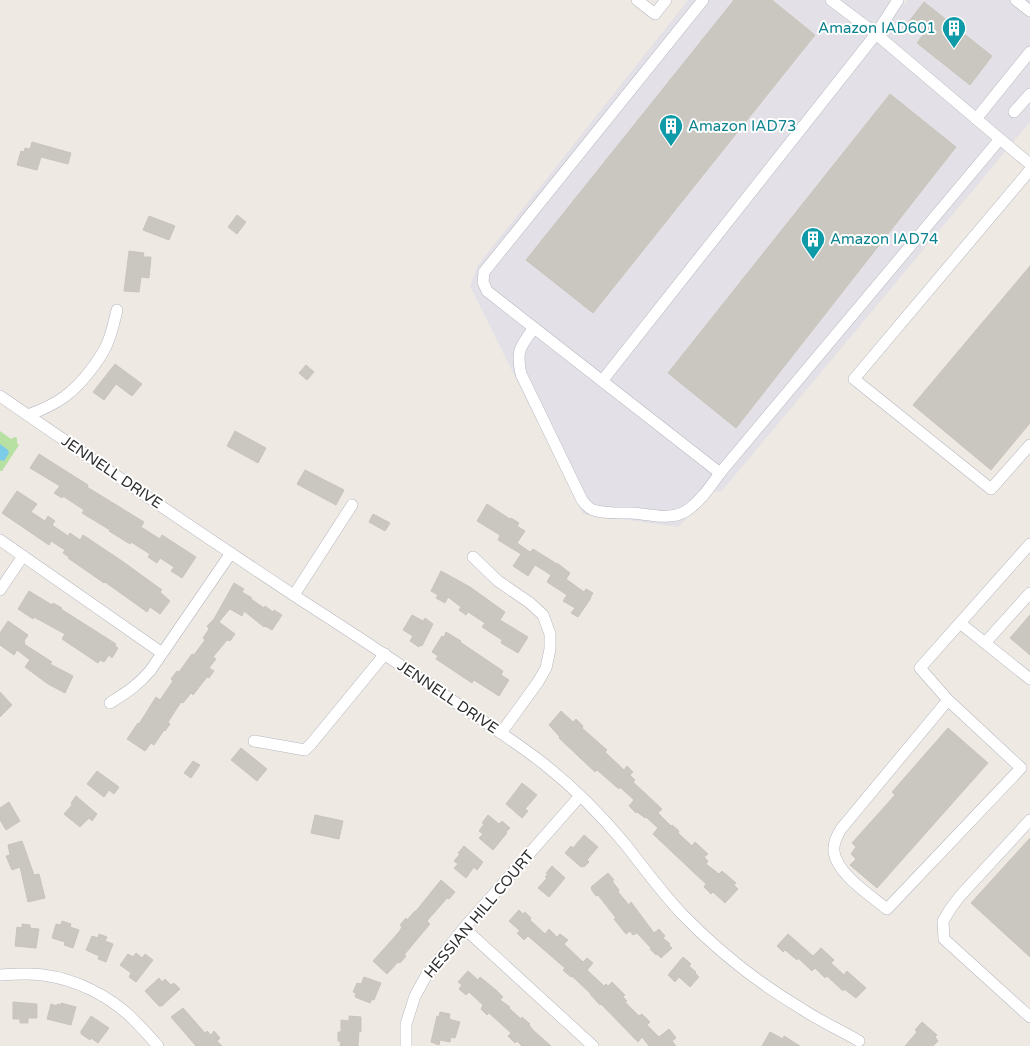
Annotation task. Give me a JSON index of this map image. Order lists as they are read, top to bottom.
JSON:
{
  "streets": {
    "street": ["JENNELL DRIVE", "HESSIAN HILL COURT"]
  },
  "crossings": [
    ["JENNELL DRIVE", "HESSIAN HILL COURT"]
  ],
  "places": {
    "building": ["Amazon IAD601", "Amazon IAD73", "Amazon IAD74"]
  }
}
